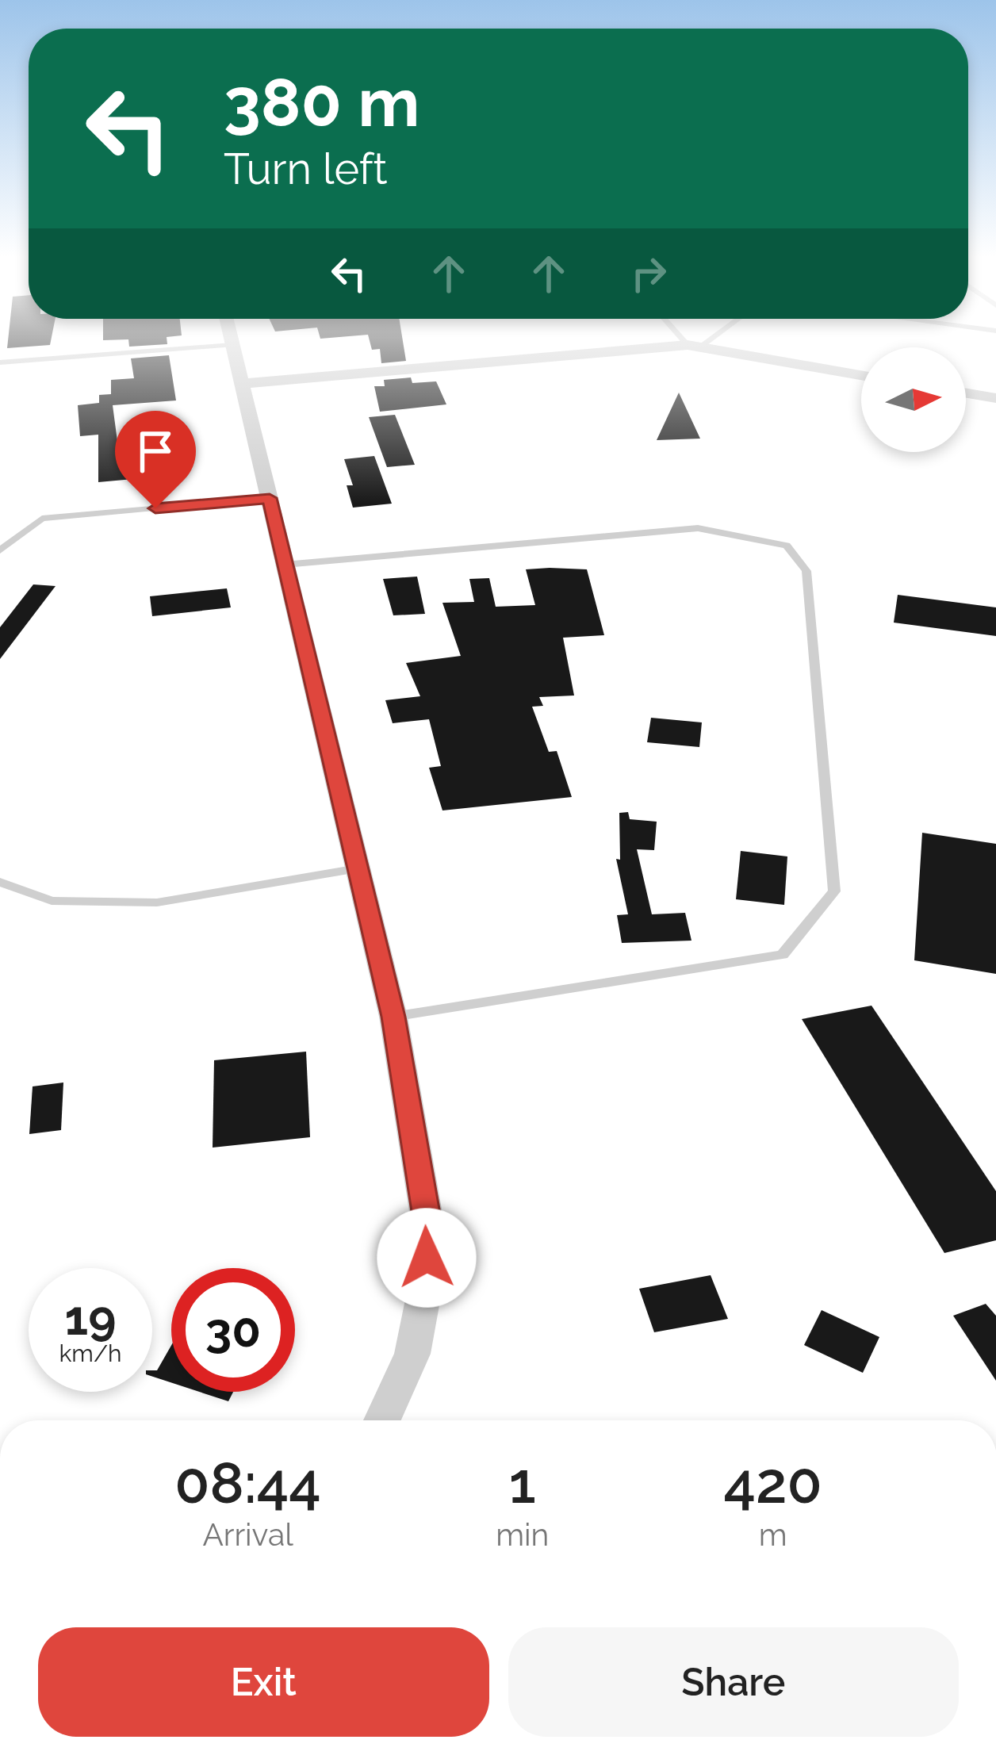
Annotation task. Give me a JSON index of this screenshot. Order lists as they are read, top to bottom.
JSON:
{
  "north": "right",
  "page": {
    "turn": ["380 m", "Turn left"],
    "speed": "19 km/h",
    "limit": "30",
    "eta": [
      "08:44",
      "Arrival",
      "1",
      "min",
      "420",
      "m"
    ],
    "buttons": ["Exit", "Share"]
  }
}
